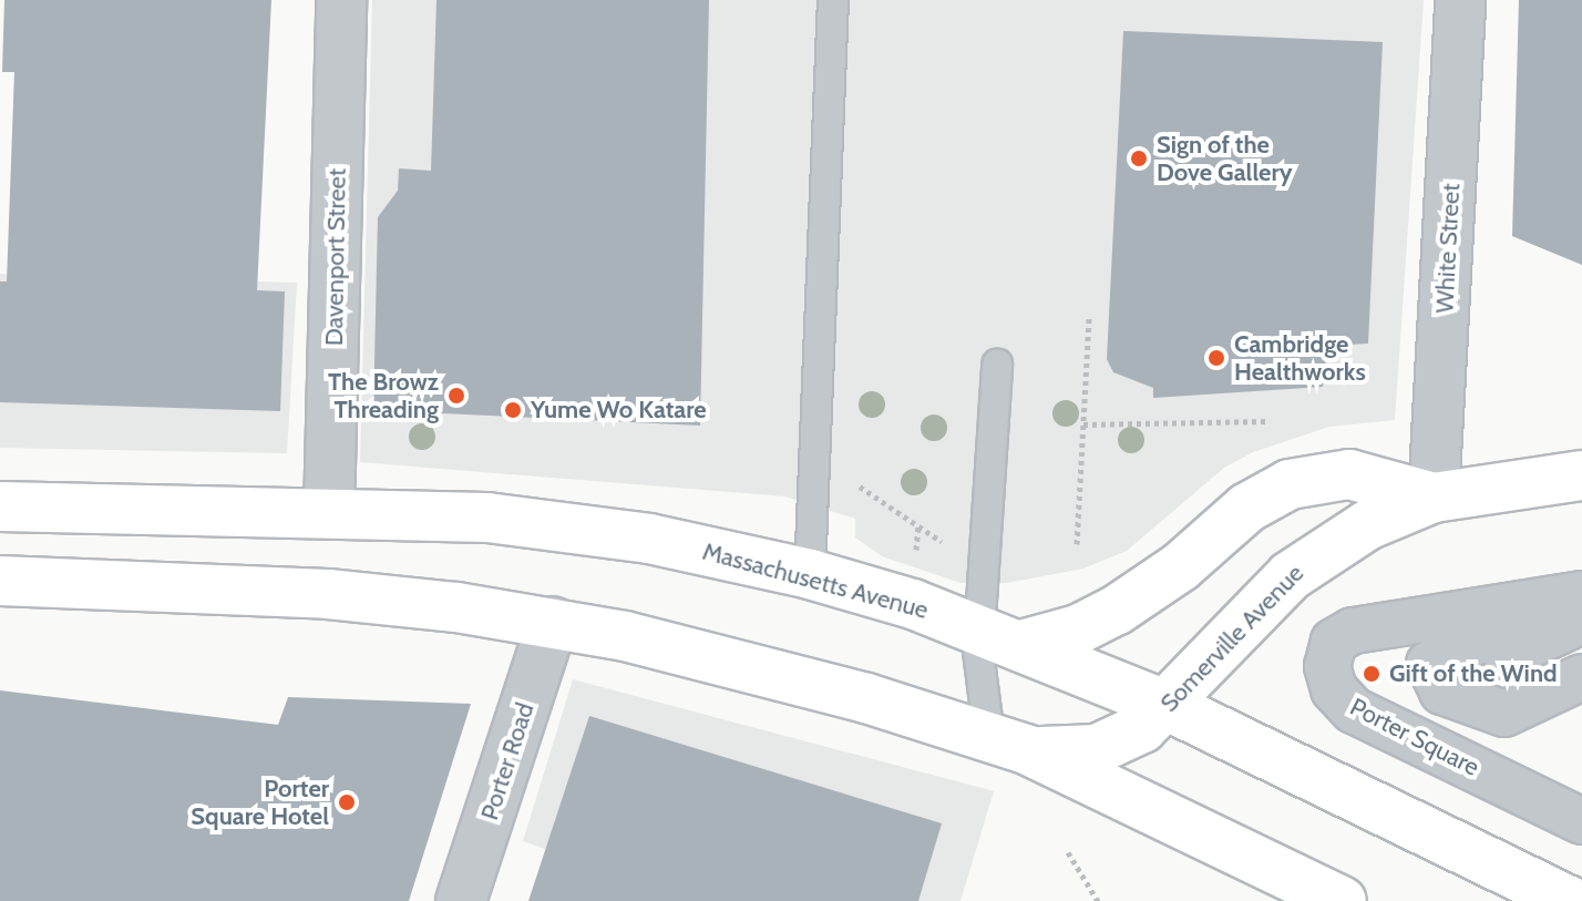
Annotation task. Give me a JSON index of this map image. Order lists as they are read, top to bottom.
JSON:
{
  "streets": {
    "main road": ["Massachusetts Avenue", "Somerville Avenue"],
    "street": [
      "White Street",
      "Davenport Street",
      "Porter Square",
      "Porter Road"
    ]
  },
  "crossings": [
    ["White Street", "Somerville Avenue"],
    ["Davenport Street", "Massachusetts Avenue"],
    ["Massachusetts Avenue", "Somerville Avenue"]
  ],
  "places": [
    "Sign of the Dove Gallery",
    "Cambridge Healthworks",
    "The Browz Threading",
    "Yume Wo Katare",
    "Gift of the Wind",
    "Porter Square Hotel"
  ]
}
